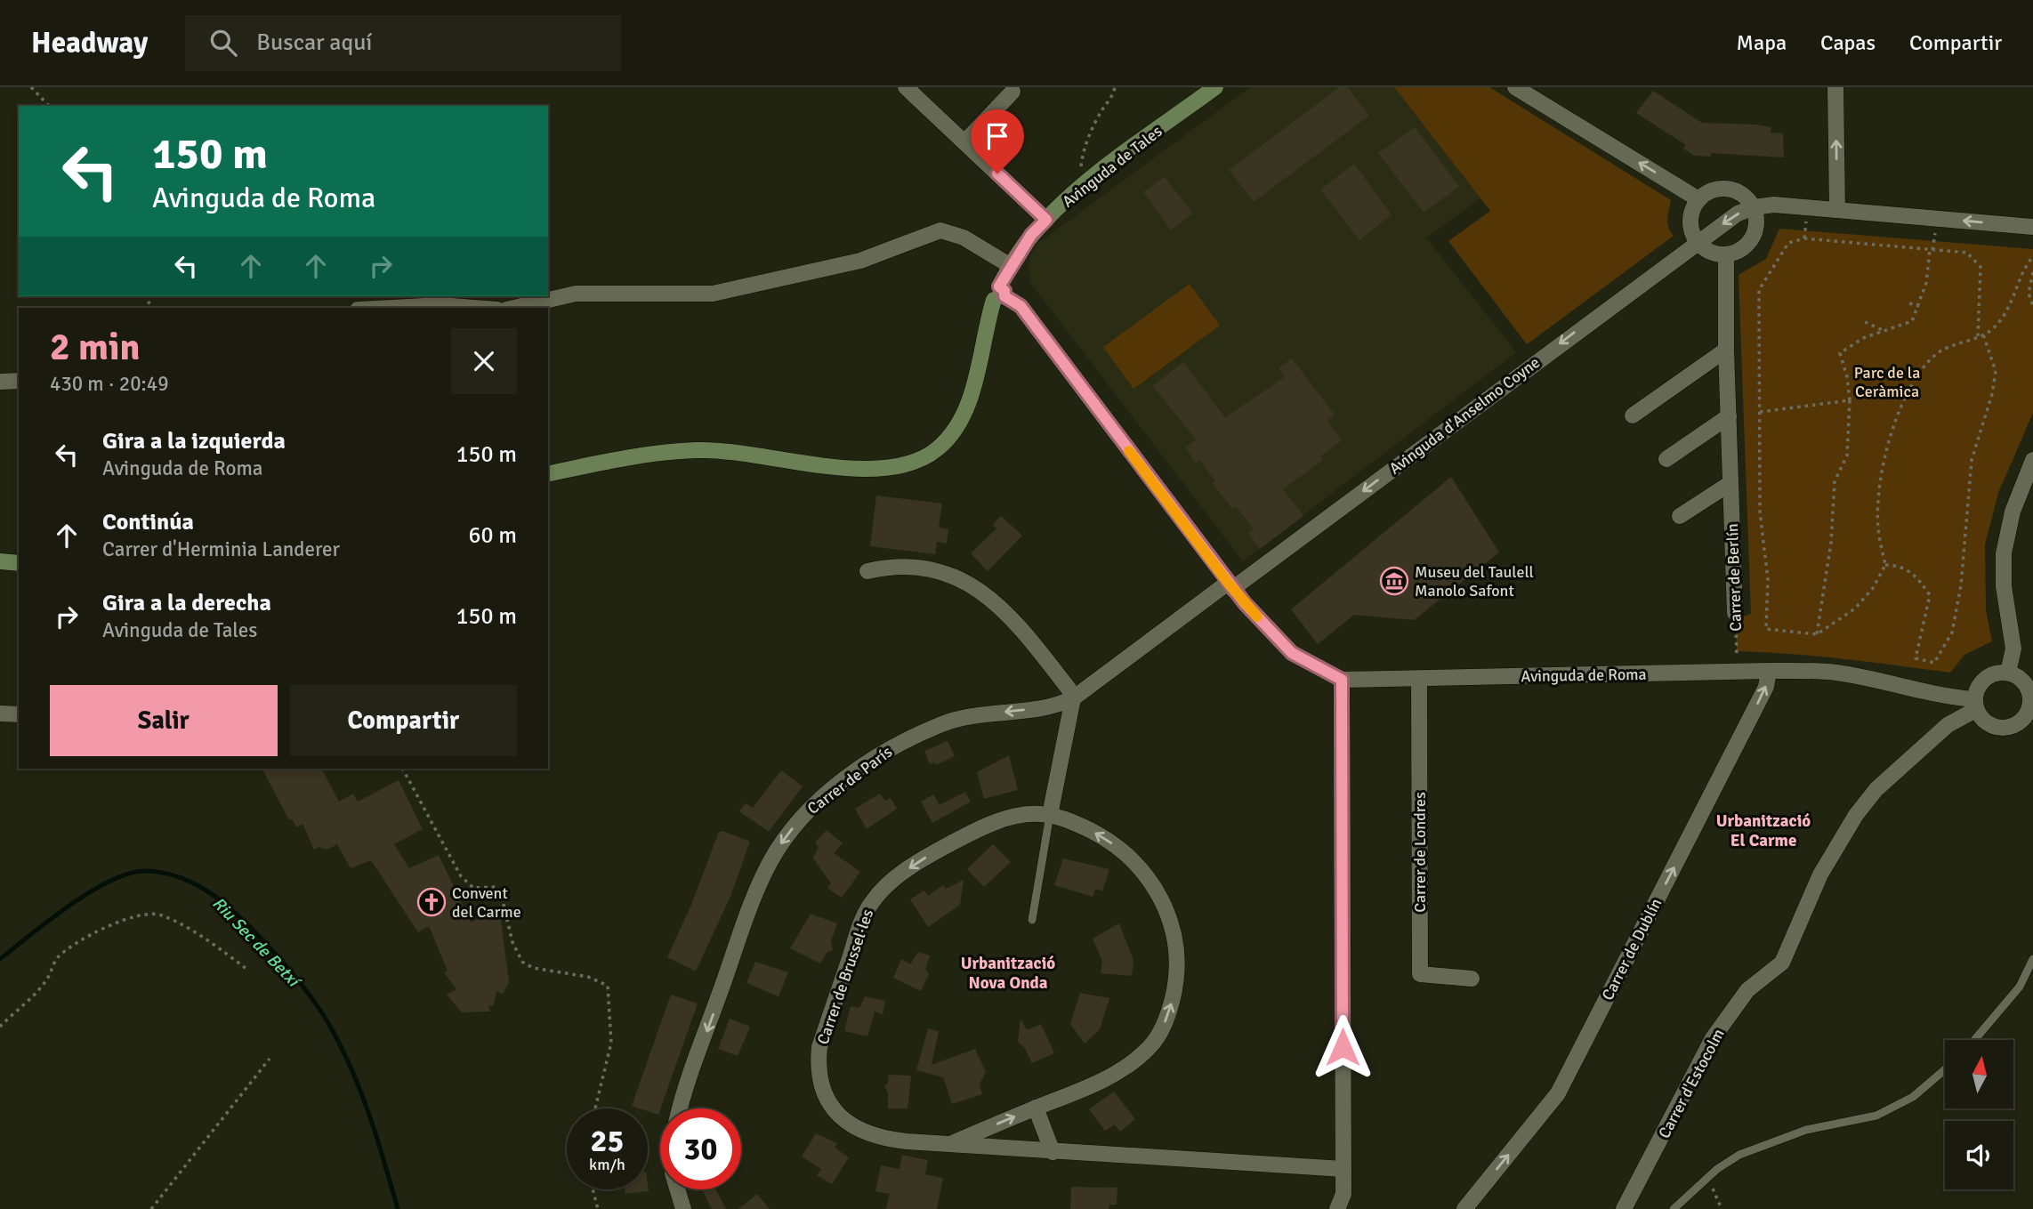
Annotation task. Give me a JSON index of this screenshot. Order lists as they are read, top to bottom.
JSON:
{
  "streets": {
    "main road": ["Avinguda de Tales"],
    "street": [
      "Avinguda d'Anselmo Coyne",
      "Carrer de Berlín",
      "Avinguda de Roma",
      "Carrer de París",
      "Carrer de Londres",
      "Carrer de Dublín",
      "Carrer de Brussel·les",
      "Carrer d'Estocolm"
    ]
  },
  "crossings": [
    ["Avinguda de Tales", "Avinguda de Roma"],
    ["Avinguda d'Anselmo Coyne", "Avinguda de Roma"],
    ["Avinguda d'Anselmo Coyne", "Carrer de París"],
    ["Carrer de Berlín", "Avinguda de Roma"],
    ["Avinguda de Roma", "Carrer de Londres"],
    ["Avinguda de Roma", "Carrer de Dublín"],
    ["Avinguda de Roma", "Carrer d'Estocolm"]
  ],
  "one_way": ["Avinguda d'Anselmo Coyne", "Carrer de París", "Carrer de Dublín"],
  "districts": ["Urbanització El Carme", "Urbanització Nova Onda"],
  "water": ["Riu Sec de Betxí"],
  "parks": ["Parc de la Ceràmica"],
  "places": {
    "museum": ["Museu del Taulell Manolo Safont"],
    "church": ["Convent del Carme"]
  },
  "north": "top",
  "page": {
    "header": "Headway",
    "search": "Buscar aquí",
    "nav": ["Mapa", "Capas", "Compartir"],
    "turn": ["150 m", "Avinguda de Roma"],
    "heading": ["2 min", "430 m · 20:49"],
    "list": [
      {
        "name": "Gira a la izquierda",
        "note": "Avinguda de Roma",
        "value": "150 m"
      },
      {
        "name": "Continúa",
        "note": "Carrer d'Herminia Landerer",
        "value": "60 m"
      },
      {
        "name": "Gira a la derecha",
        "note": "Avinguda de Tales",
        "value": "150 m"
      }
    ],
    "buttons": ["Salir", "Compartir"],
    "speed": "25 km/h",
    "limit": "30"
  }
}
